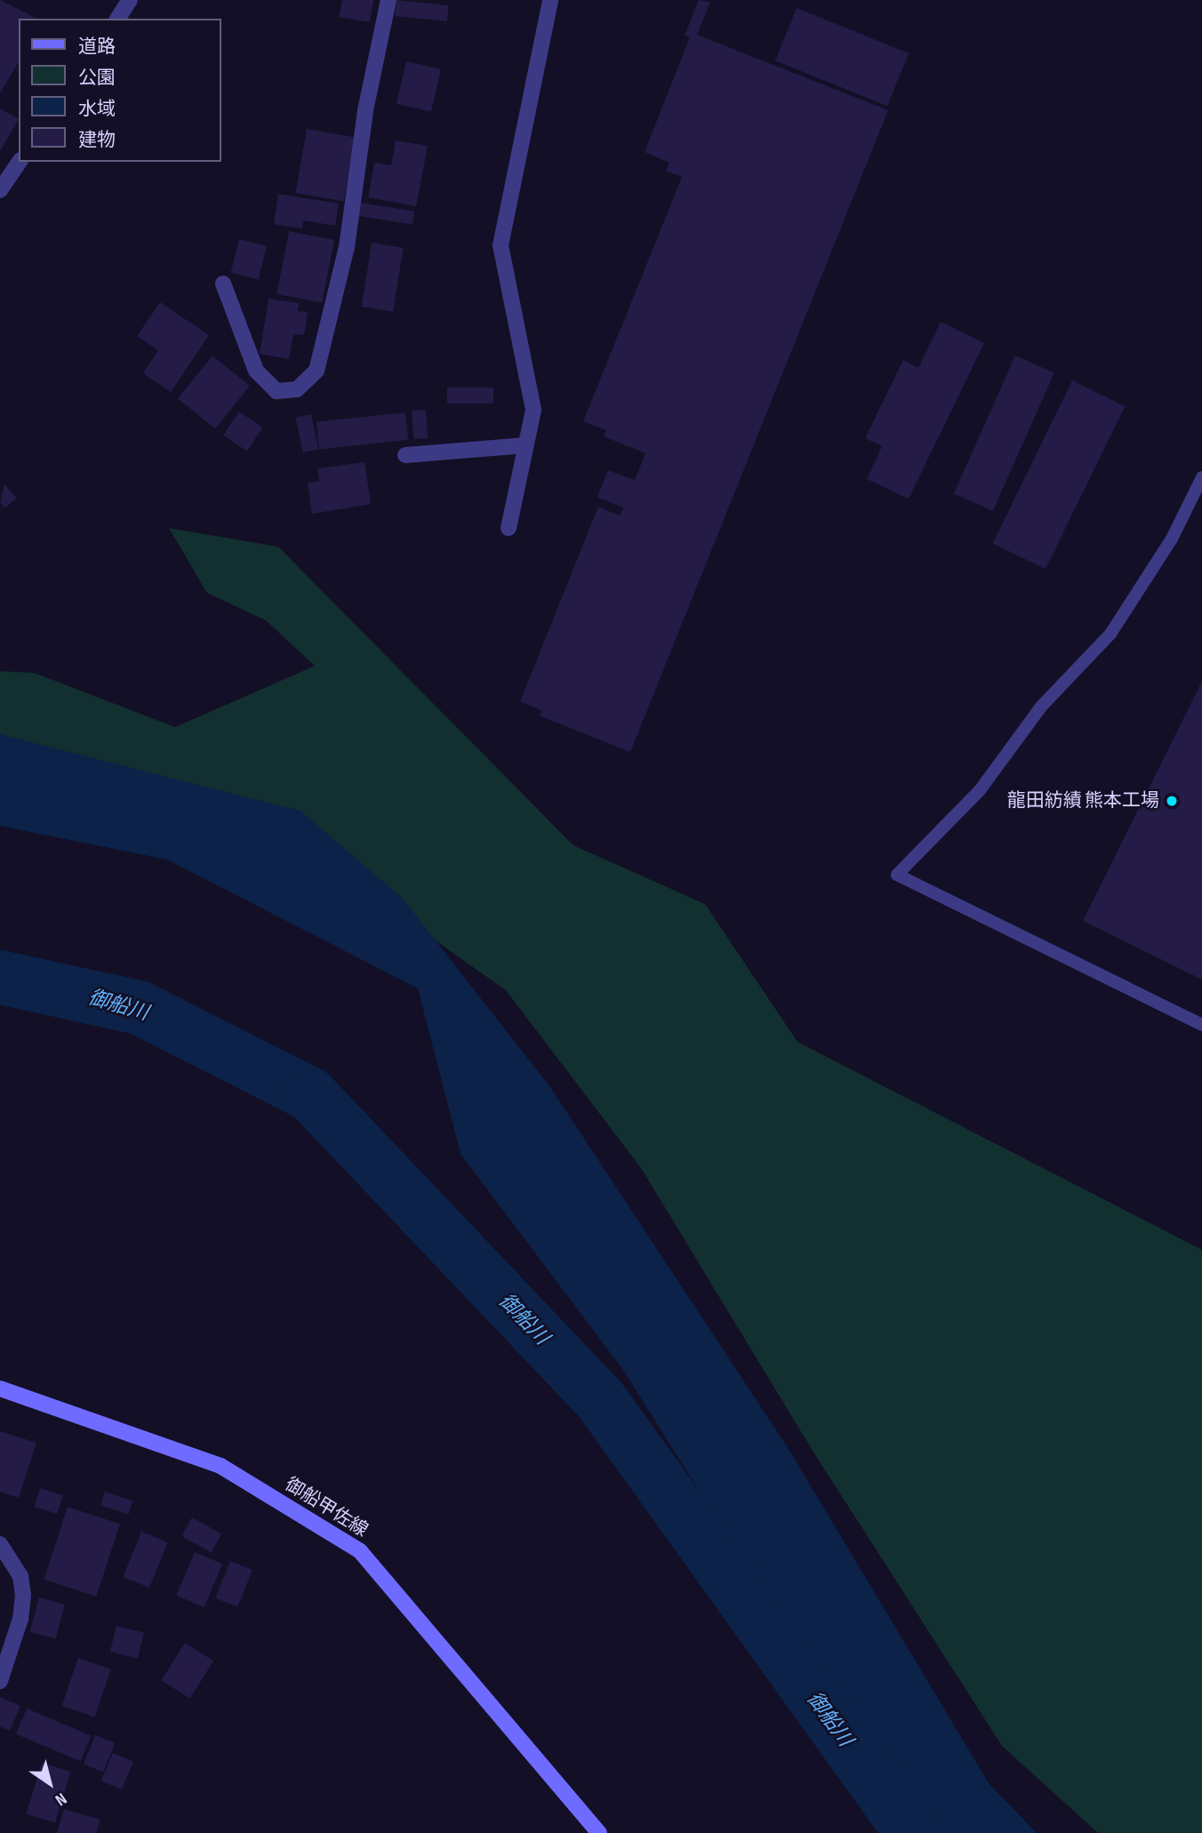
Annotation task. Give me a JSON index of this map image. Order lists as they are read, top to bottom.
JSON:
{
  "streets": {
    "main road": ["御船甲佐線"]
  },
  "water": ["御船川"],
  "places": ["龍田紡績 熊本工場"],
  "legend": [
    "道路",
    "公園",
    "水域",
    "建物"
  ],
  "north": "bottom right"
}
